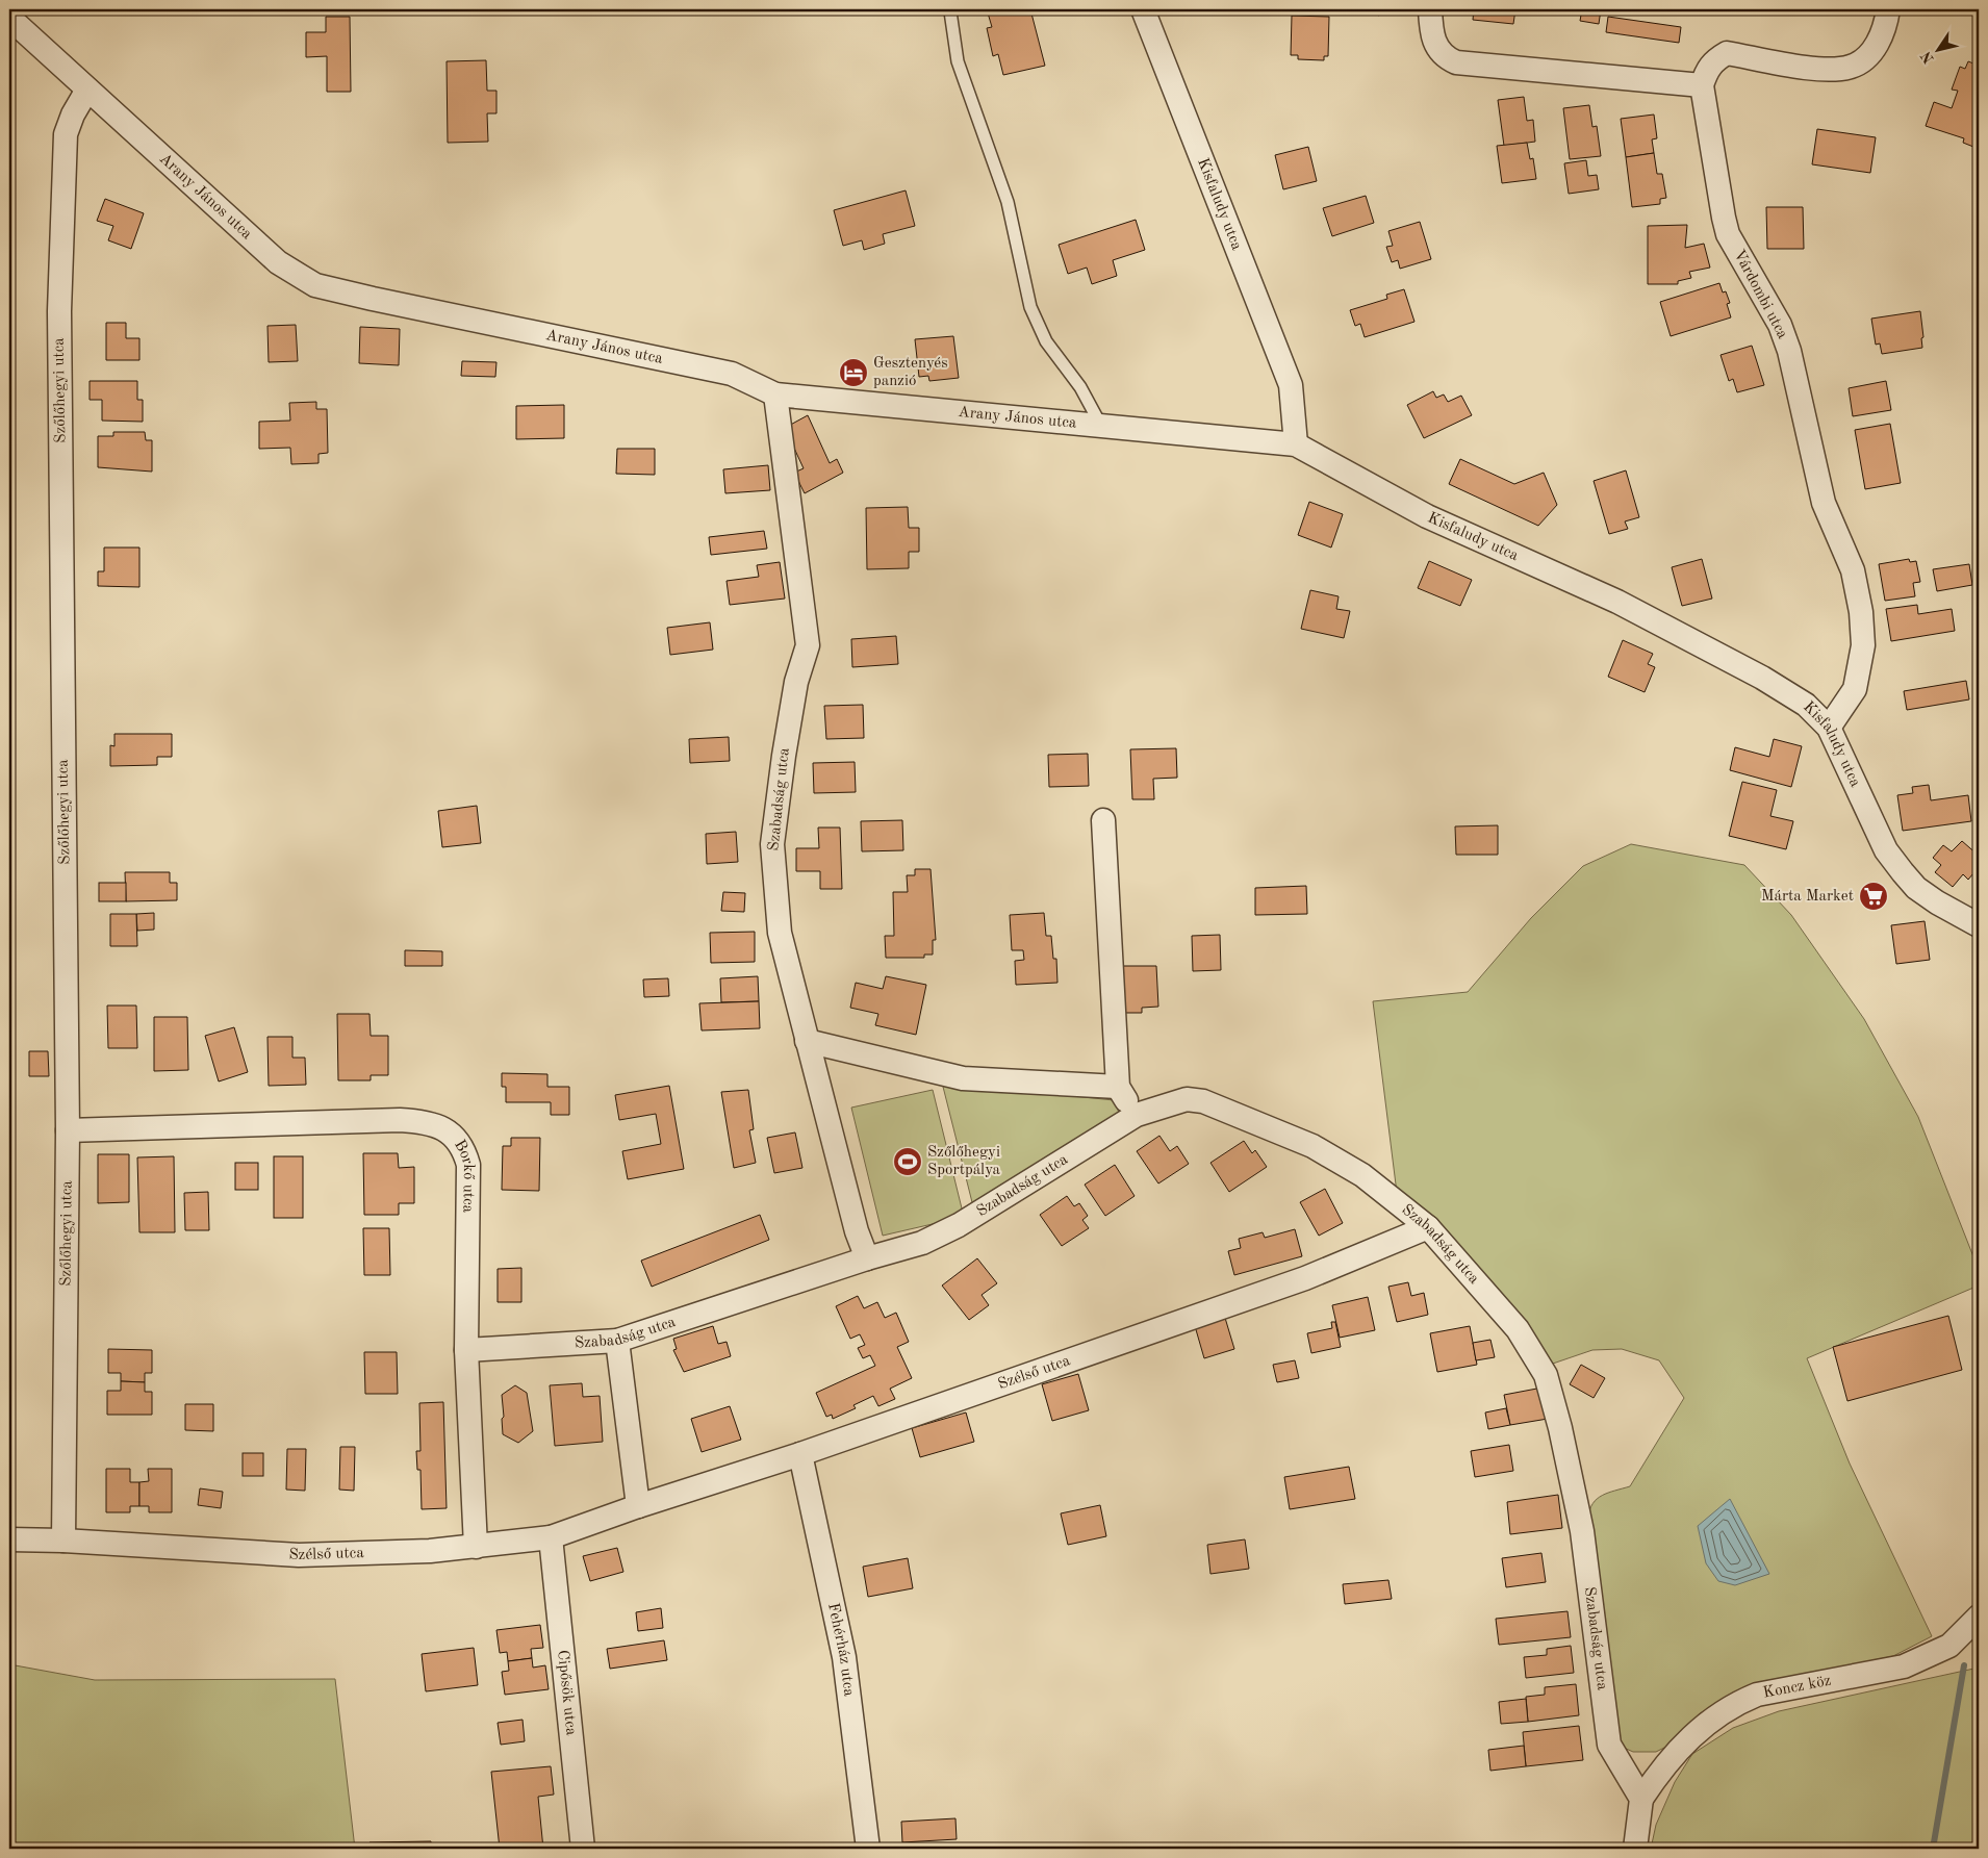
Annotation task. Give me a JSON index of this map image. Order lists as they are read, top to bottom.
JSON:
{
  "streets": {
    "street": [
      "Arany János utca",
      "Kisfaludy utca",
      "Várdombi utca",
      "Szőlőhegyi utca",
      "Szabadság utca",
      "Borkő utca",
      "Szélső utca",
      "Fehérház utca",
      "Koncz köz",
      "Cipősök utca"
    ]
  },
  "crossings": [
    ["Arany János utca", "Kisfaludy utca"],
    ["Arany János utca", "Szőlőhegyi utca"],
    ["Arany János utca", "Szabadság utca"],
    ["Kisfaludy utca", "Várdombi utca"],
    ["Szőlőhegyi utca", "Borkő utca"],
    ["Szőlőhegyi utca", "Szélső utca"],
    ["Szabadság utca", "Borkő utca"],
    ["Szabadság utca", "Szélső utca"],
    ["Szabadság utca", "Koncz köz"],
    ["Borkő utca", "Szélső utca"],
    ["Szélső utca", "Fehérház utca"],
    ["Szélső utca", "Cipősök utca"]
  ],
  "places": {
    "hotel": ["Gesztenyés panzió"],
    "supermarket": ["Márta Market"],
    "sports": ["Szőlőhegyi Sportpálya"]
  },
  "north": "bottom left"
}
